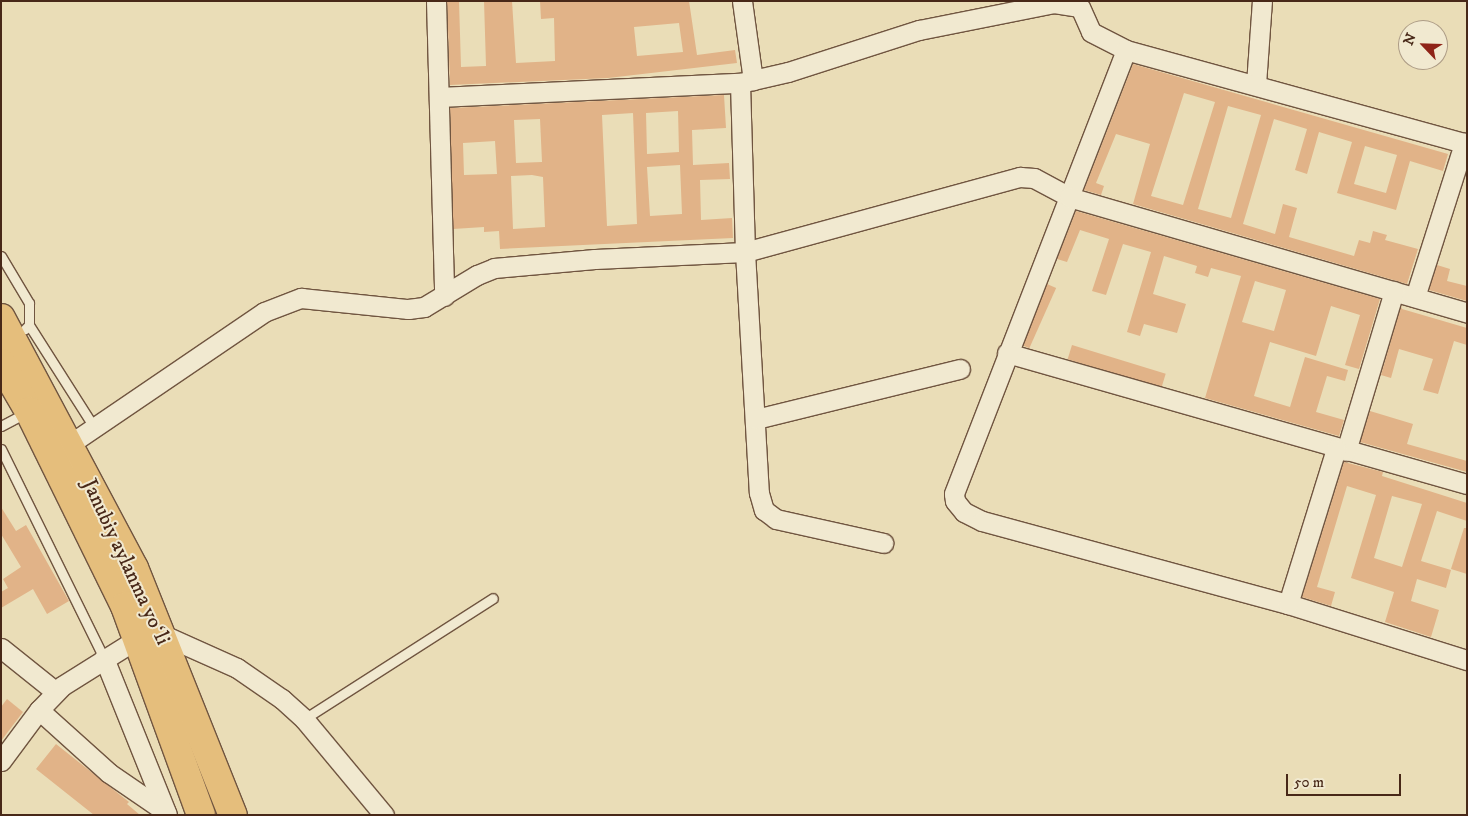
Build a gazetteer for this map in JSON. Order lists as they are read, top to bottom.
{
  "streets": {
    "highway": ["Janubiy aylanma yoʻli"]
  },
  "scale_bar": "50 m",
  "north": "top left"
}
